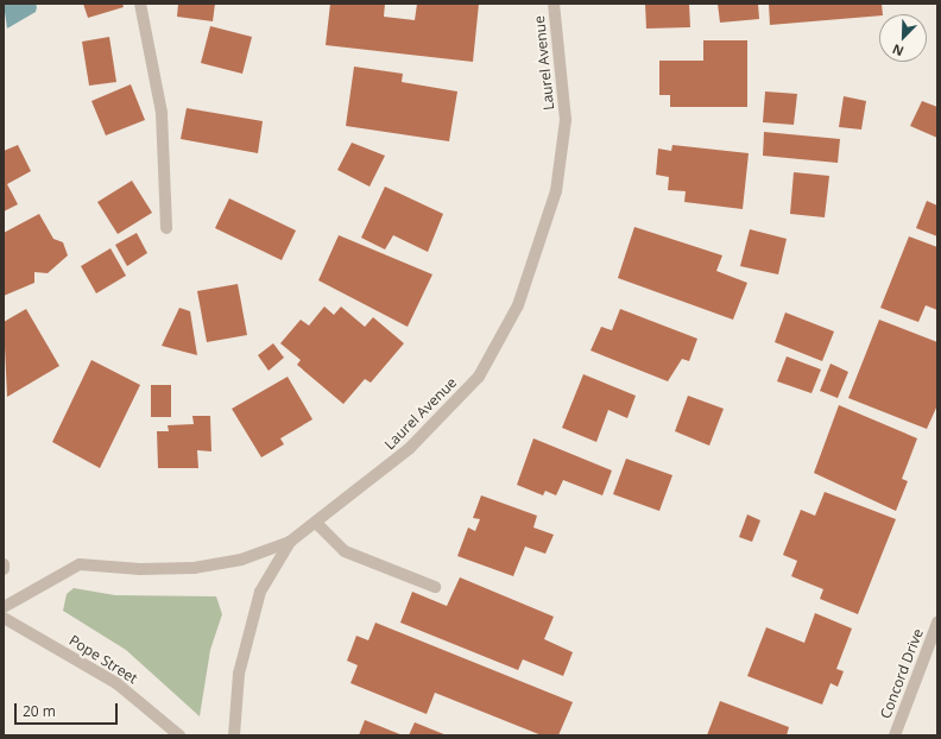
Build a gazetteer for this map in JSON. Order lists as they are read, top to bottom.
{
  "streets": {
    "street": ["Laurel Avenue", "Pope Street", "Concord Drive"]
  },
  "scale_bar": "20 m",
  "north": "bottom left"
}
